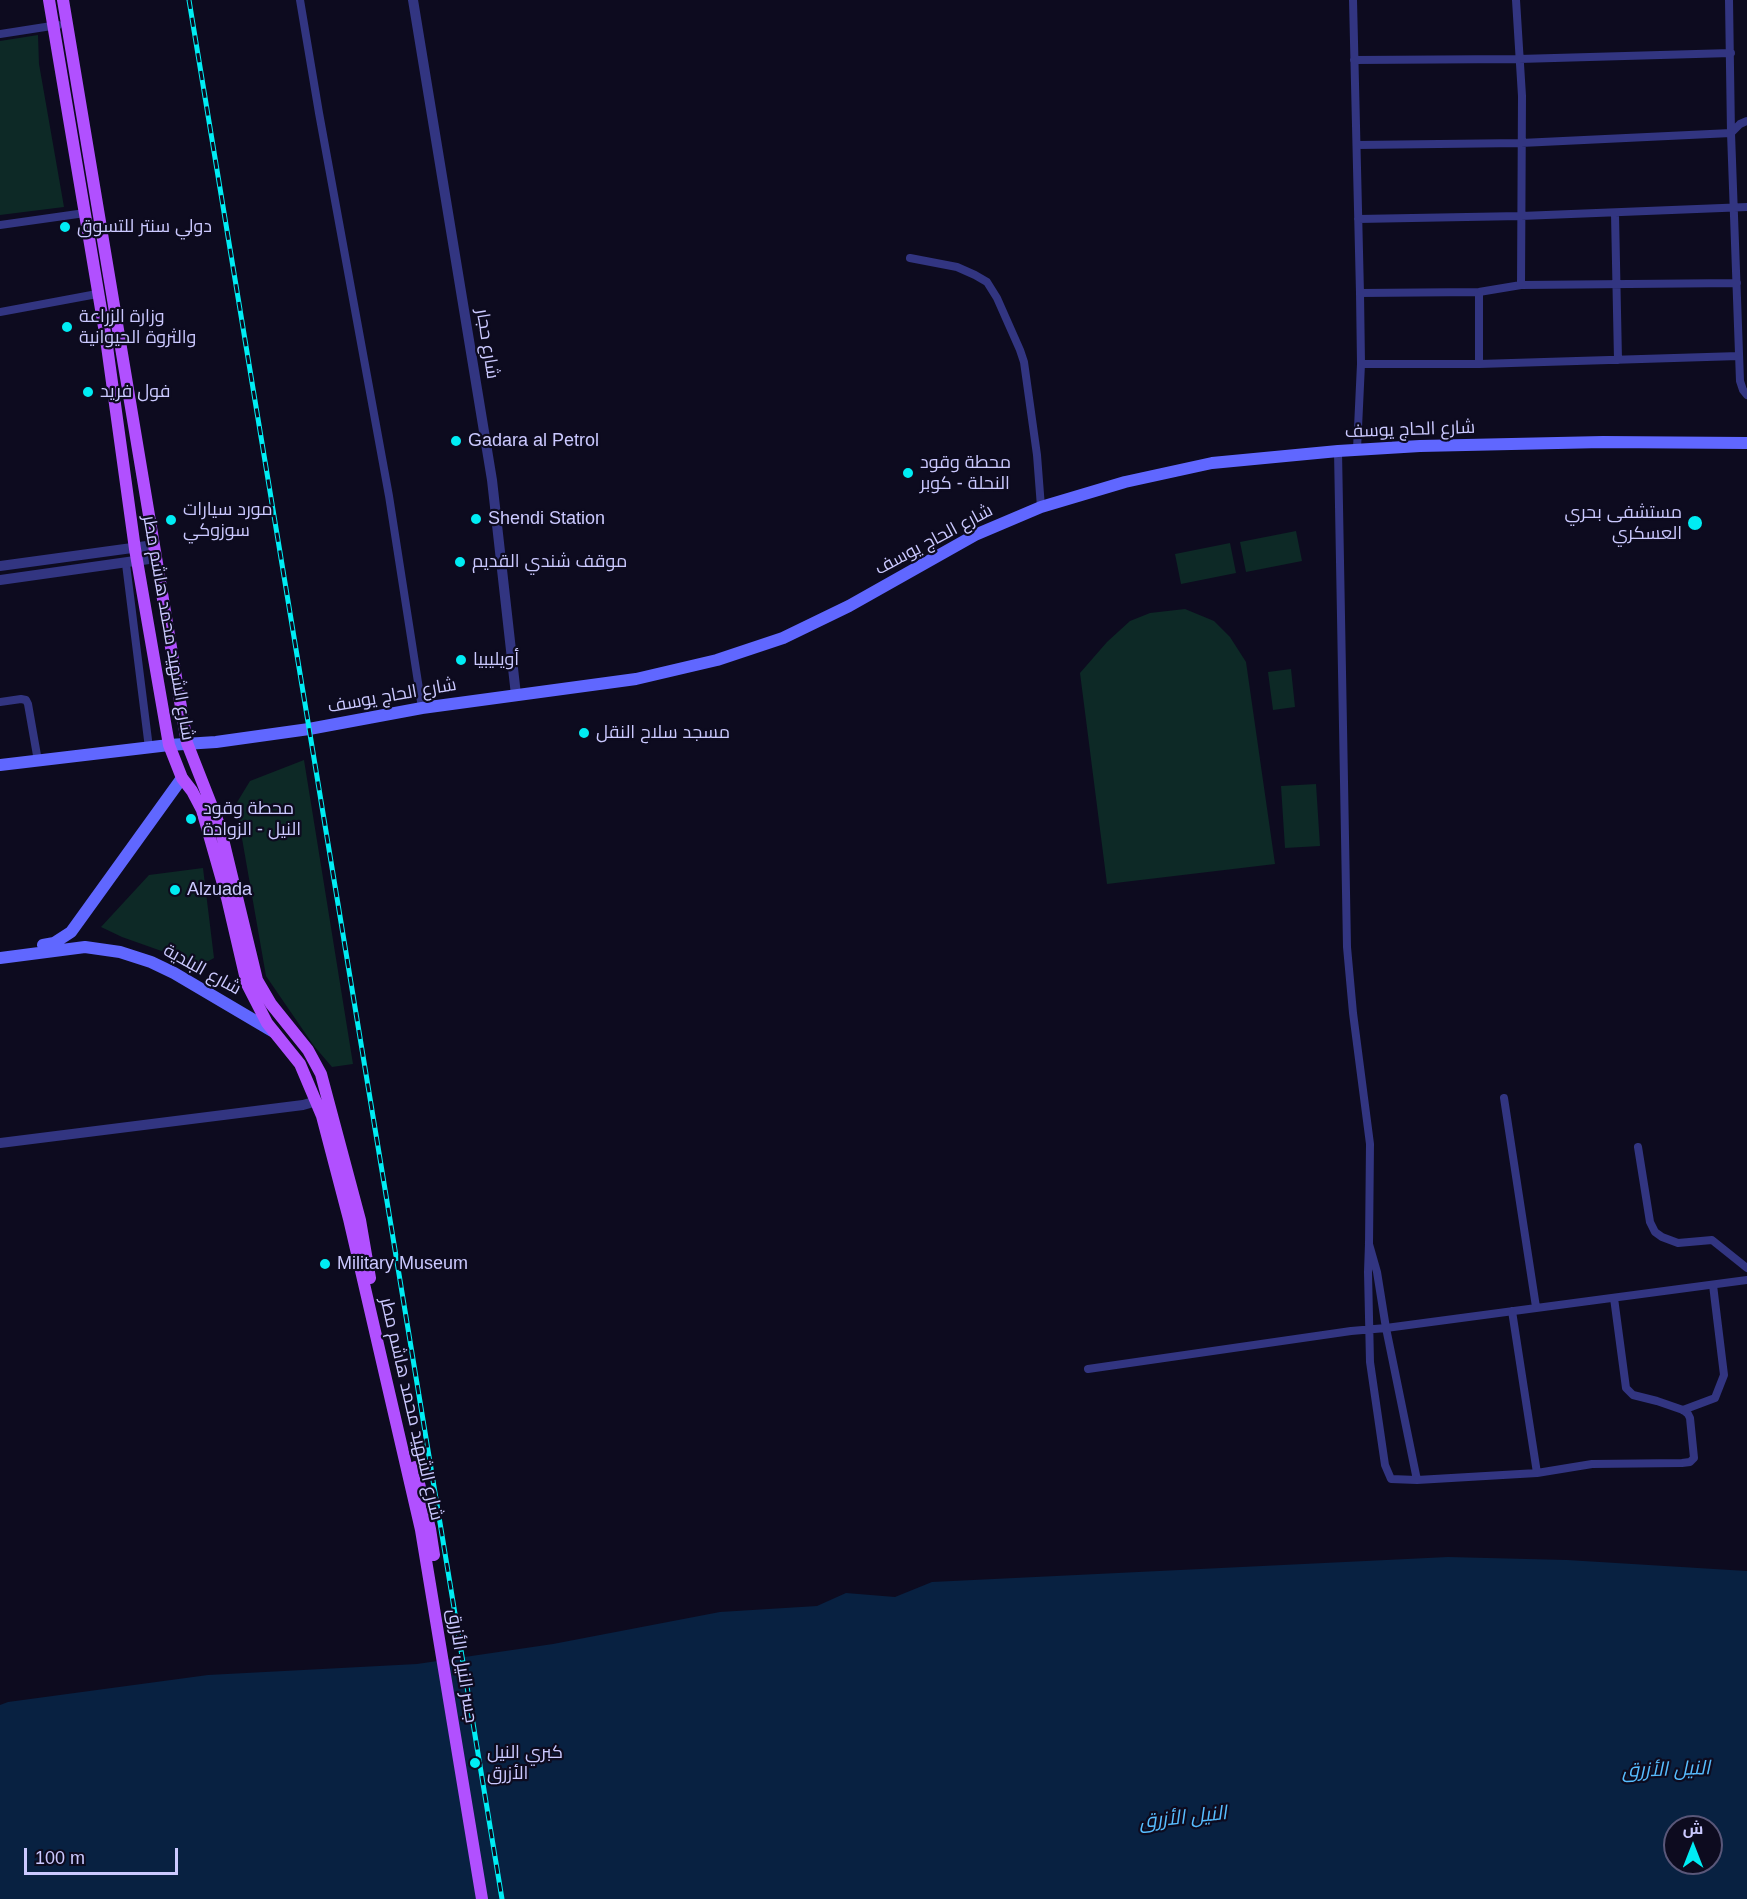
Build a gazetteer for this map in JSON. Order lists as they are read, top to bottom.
{
  "streets": {
    "main road": [
      "شارع الحاج يوسف",
      "شارع الشهيد محمد هاشم مطر",
      "شارع البلدية",
      "جسر النيل الأزرق"
    ],
    "street": ["شارع حجار"]
  },
  "crossings": [
    ["شارع حجار", "شارع الحاج يوسف"],
    ["شارع الحاج يوسف", "شارع الشهيد محمد هاشم مطر"],
    ["شارع الشهيد محمد هاشم مطر", "شارع البلدية"],
    ["شارع الشهيد محمد هاشم مطر", "جسر النيل الأزرق"]
  ],
  "water": ["النيل الأزرق"],
  "places": [
    "دولي سنتر للتسوق",
    "وزارة الزراعة والثروة الحيوانية",
    "فول فريد",
    "Gadara al Petrol",
    "محطة وقود النحلة - كوبر",
    "Shendi Station",
    "مورد سيارات سوزوكي",
    "مستشفى بحري العسكري",
    "موقف شندي القديم",
    "أويليبيا",
    "مسجد سلاح النقل",
    "محطة وقود النيل - الزوادة",
    "Alzuada",
    "Military Museum",
    "كبري النيل الأزرق"
  ],
  "scale_bar": "100 m",
  "north": "top"
}
